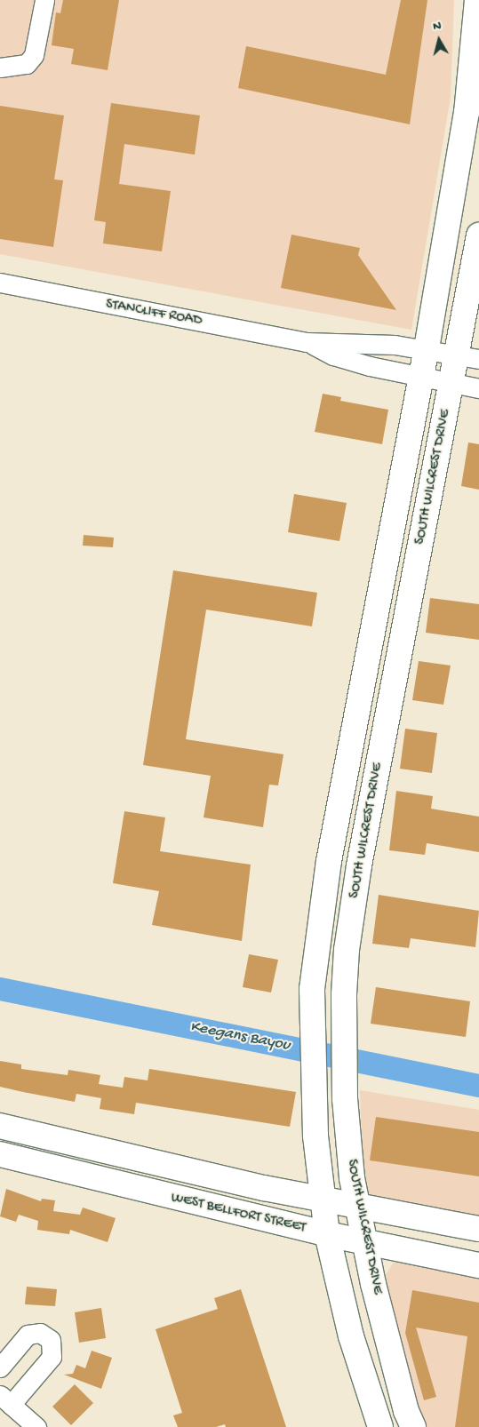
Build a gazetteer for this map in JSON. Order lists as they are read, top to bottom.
{
  "streets": {
    "main road": ["SOUTH WILCREST DRIVE", "WEST BELLFORT STREET"],
    "street": ["STANCLIFF ROAD"]
  },
  "crossings": [
    ["STANCLIFF ROAD", "SOUTH WILCREST DRIVE"],
    ["SOUTH WILCREST DRIVE", "WEST BELLFORT STREET"]
  ],
  "water": ["Keegans Bayou"],
  "north": "top"
}
